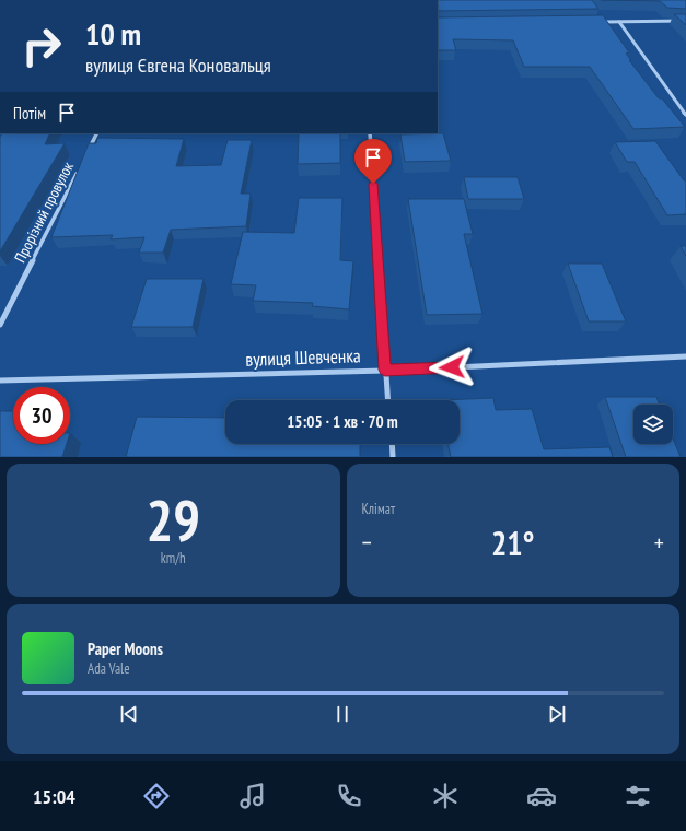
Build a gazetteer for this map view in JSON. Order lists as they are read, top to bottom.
{
  "streets": {
    "street": ["Прорізний провулок", "вулиця Шевченка"]
  },
  "page": {
    "turn": ["10 m", "вулиця Євгена Коновальця"],
    "then": "Потім",
    "limit": "30",
    "trip": "15:05 · 1 хв · 70 m",
    "tile": [
      ["29", "km/h"],
      "Клімат"
    ],
    "heat": ["−", "21°", "+"],
    "song": ["Paper Moons", "Ada Vale"],
    "tabs": "15:04"
  }
}
